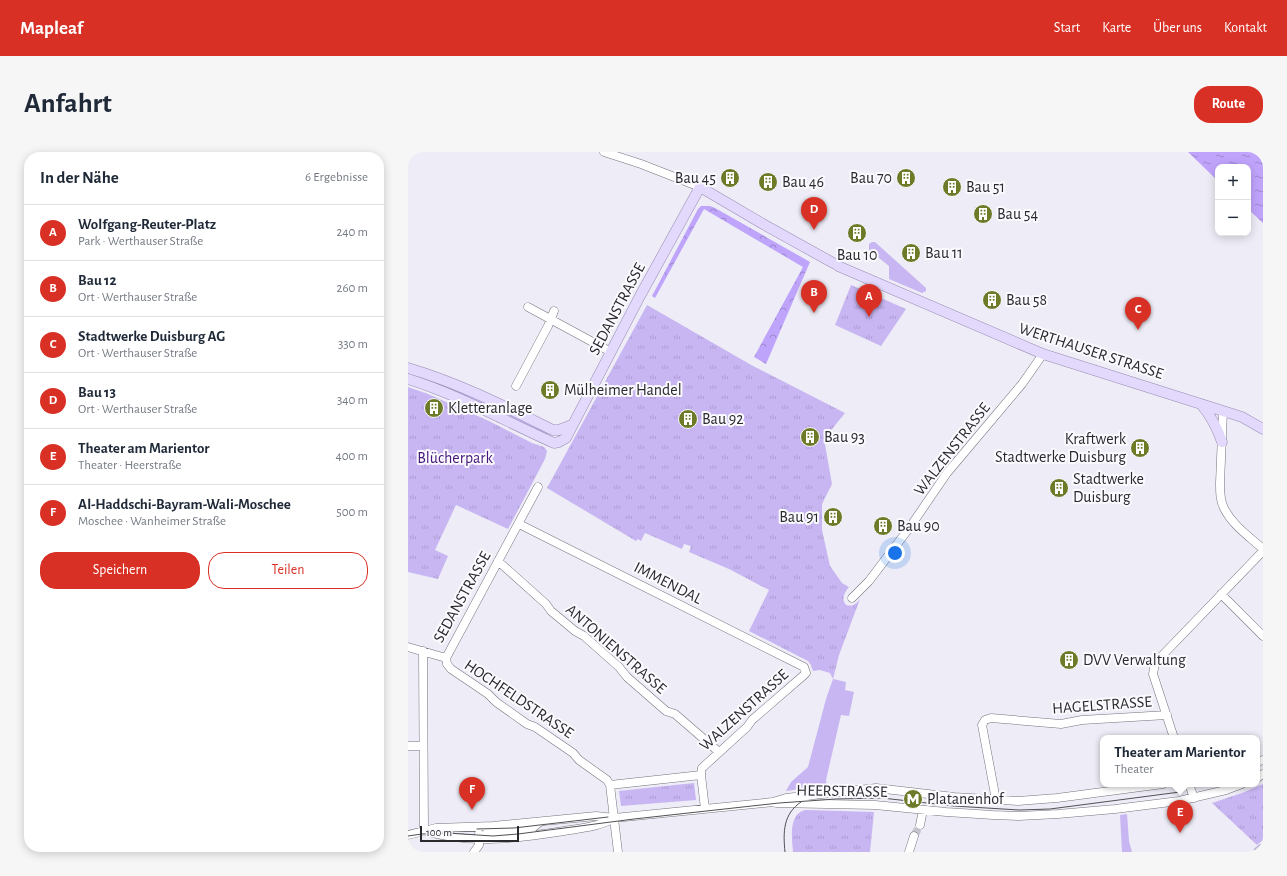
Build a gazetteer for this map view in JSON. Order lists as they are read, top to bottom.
{
  "streets": {
    "main road": ["SEDANSTRASSE", "WERTHAUSER STRASSE"],
    "street": [
      "WALZENSTRASSE",
      "IMMENDAL",
      "ANTONIENSTRASSE",
      "HOCHFELDSTRASSE",
      "HAGELSTRASSE",
      "HEERSTRASSE"
    ]
  },
  "crossings": [
    ["SEDANSTRASSE", "WERTHAUSER STRASSE"],
    ["SEDANSTRASSE", "IMMENDAL"],
    ["SEDANSTRASSE", "ANTONIENSTRASSE"],
    ["SEDANSTRASSE", "HOCHFELDSTRASSE"],
    ["WERTHAUSER STRASSE", "WALZENSTRASSE"],
    ["WALZENSTRASSE", "IMMENDAL"],
    ["WALZENSTRASSE", "ANTONIENSTRASSE"],
    ["HAGELSTRASSE", "HEERSTRASSE"]
  ],
  "parks": ["Blücherpark"],
  "places": {
    "building": [
      "Bau 45",
      "Bau 70",
      "Bau 46",
      "Bau 51",
      "Bau 54",
      "Bau 10",
      "Bau 11",
      "Bau 58",
      "Mülheimer Handel",
      "Kletteranlage",
      "Bau 92",
      "Bau 93",
      "Kraftwerk Stadtwerke Duisburg",
      "Stadtwerke Duisburg",
      "Bau 91",
      "Bau 90",
      "DVV Verwaltung"
    ],
    "metro station": ["Platanenhof"]
  },
  "scale_bar": "100 m",
  "page": {
    "header": "Mapleaf",
    "nav": [
      "Start",
      "Karte",
      "Über uns",
      "Kontakt"
    ],
    "buttons": [
      "Route",
      ["Speichern", "Teilen"]
    ],
    "title": "Anfahrt",
    "heading": ["In der Nähe", "6 Ergebnisse"],
    "map_buttons": ["+", "−"],
    "pins": [
      "D",
      "B",
      "A",
      "C",
      "F",
      "E"
    ],
    "list": [
      {
        "mark": "A",
        "name": "Wolfgang-Reuter-Platz",
        "note": "Park · Werthauser Straße",
        "value": "240 m"
      },
      {
        "mark": "B",
        "name": "Bau 12",
        "note": "Ort · Werthauser Straße",
        "value": "260 m"
      },
      {
        "mark": "C",
        "name": "Stadtwerke Duisburg AG",
        "note": "Ort · Werthauser Straße",
        "value": "330 m"
      },
      {
        "mark": "D",
        "name": "Bau 13",
        "note": "Ort · Werthauser Straße",
        "value": "340 m"
      },
      {
        "mark": "E",
        "name": "Theater am Marientor",
        "note": "Theater · Heerstraße",
        "value": "400 m"
      },
      {
        "mark": "F",
        "name": "Al-Haddschi-Bayram-Wali-Moschee",
        "note": "Moschee · Wanheimer Straße",
        "value": "500 m"
      }
    ],
    "popup": ["Theater am Marientor", "Theater"],
    "scale": "100 m"
  }
}
